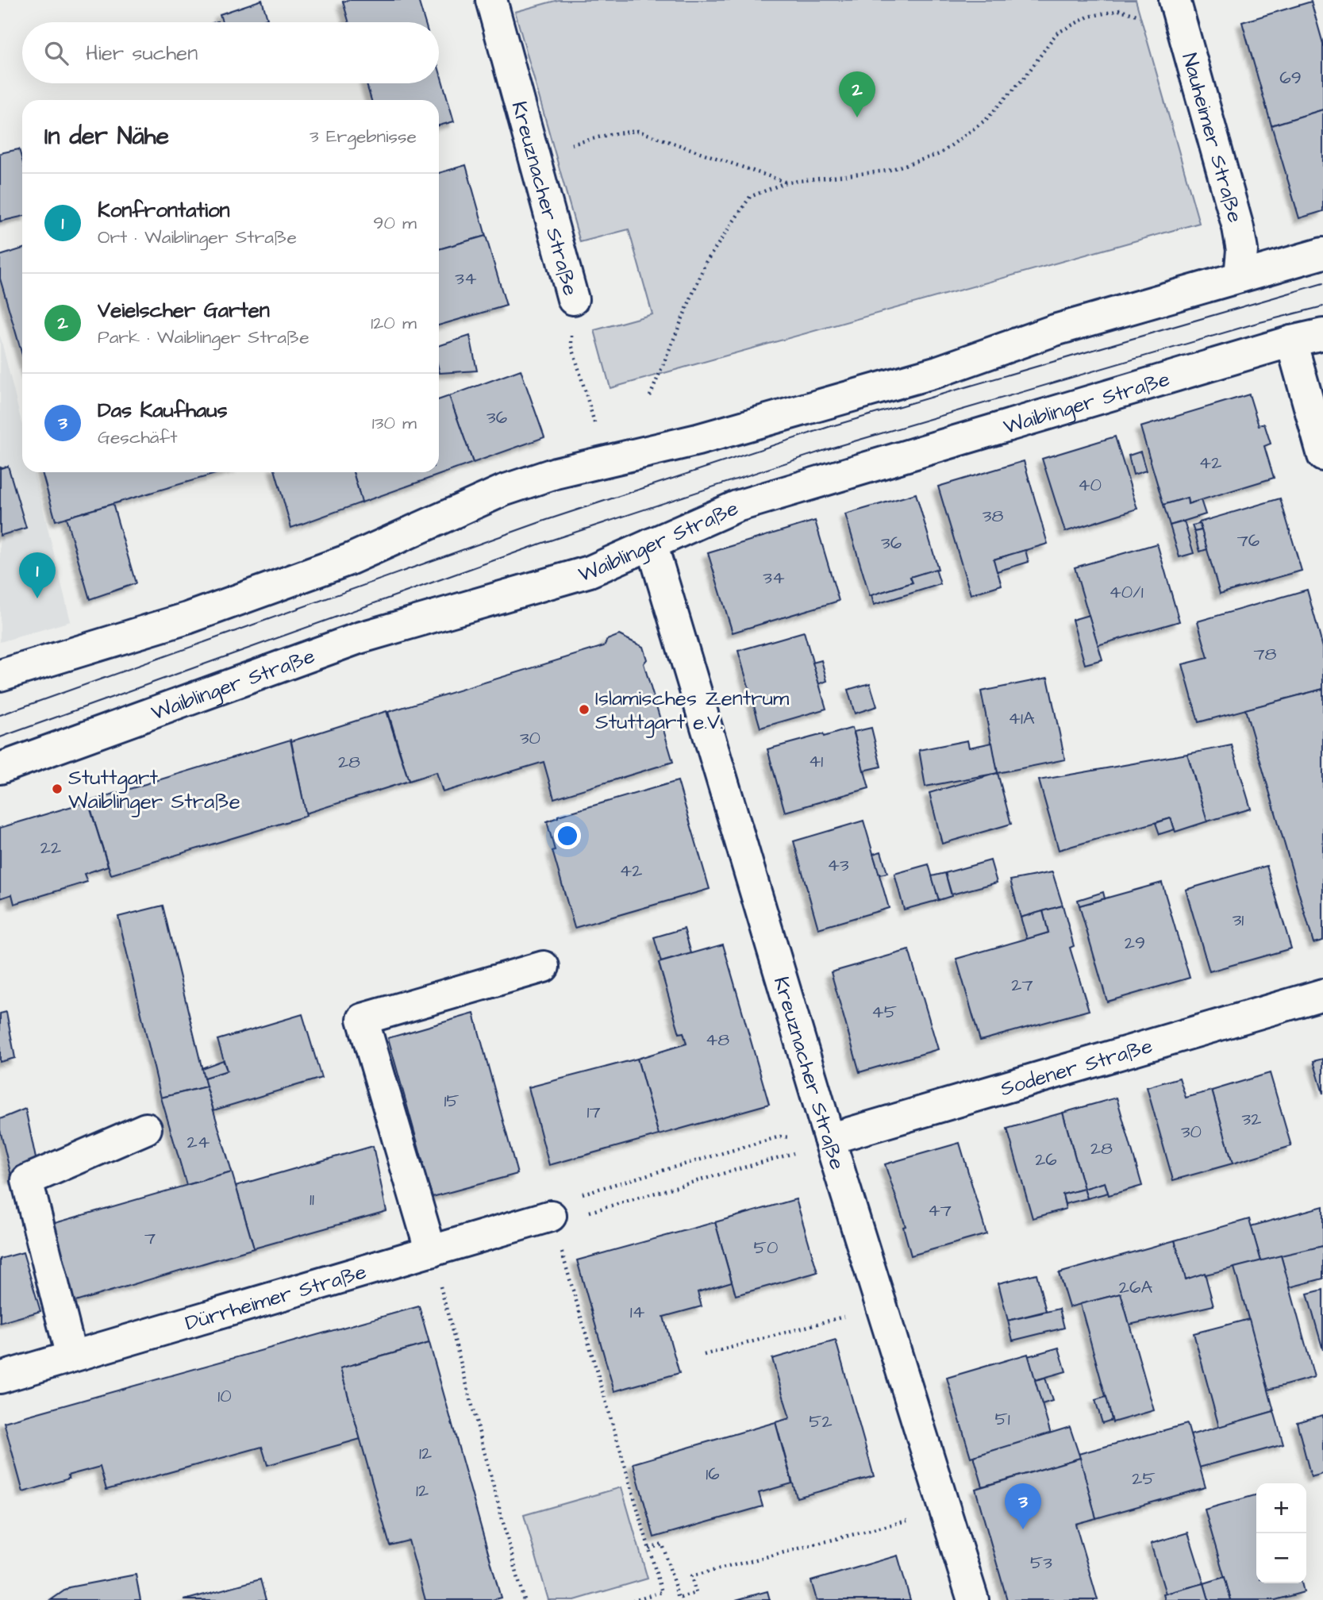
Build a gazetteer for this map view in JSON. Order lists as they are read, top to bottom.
{
  "streets": {
    "street": [
      "Nauheimer Straße",
      "Kreuznacher Straße",
      "Waiblinger Straße",
      "Sodener Straße",
      "Dürrheimer Straße"
    ]
  },
  "crossings": [
    ["Kreuznacher Straße", "Waiblinger Straße"],
    ["Kreuznacher Straße", "Sodener Straße"]
  ],
  "places": ["Islamisches Zentrum Stuttgart e.V.", "Stuttgart Waiblinger Straße"],
  "house_numbers": [
    "69",
    "34",
    "36",
    "42",
    "40",
    "38",
    "76",
    "36",
    "34",
    "40/1",
    "78",
    "41A",
    "30",
    "41",
    "28",
    "22",
    "43",
    "42",
    "31",
    "29",
    "27",
    "45",
    "48",
    "15",
    "17",
    "32",
    "30",
    "24",
    "28",
    "26",
    "11",
    "47",
    "7",
    "50",
    "26A",
    "14",
    "10",
    "51",
    "52",
    "12",
    "16",
    "25",
    "12",
    "53"
  ],
  "page": {
    "search": "Hier suchen",
    "pins": ["2", "1", "3"],
    "heading": ["In der Nähe", "3 Ergebnisse"],
    "list": [
      {
        "mark": "1",
        "name": "Konfrontation",
        "note": "Ort · Waiblinger Straße",
        "value": "90 m"
      },
      {
        "mark": "2",
        "name": "Veielscher Garten",
        "note": "Park · Waiblinger Straße",
        "value": "120 m"
      },
      {
        "mark": "3",
        "name": "Das Kaufhaus",
        "note": "Geschäft",
        "value": "130 m"
      }
    ],
    "map_buttons": ["+", "−"]
  }
}
